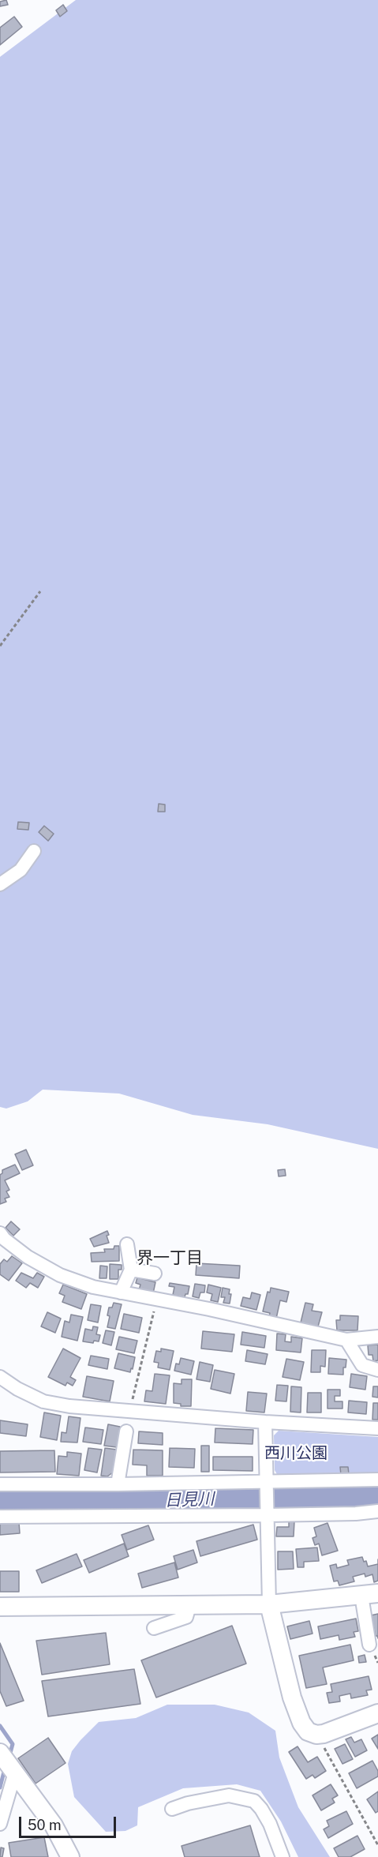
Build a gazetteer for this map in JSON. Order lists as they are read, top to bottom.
{
  "districts": ["界一丁目"],
  "water": ["日見川"],
  "parks": ["西川公園"],
  "scale_bar": "50 m"
}
